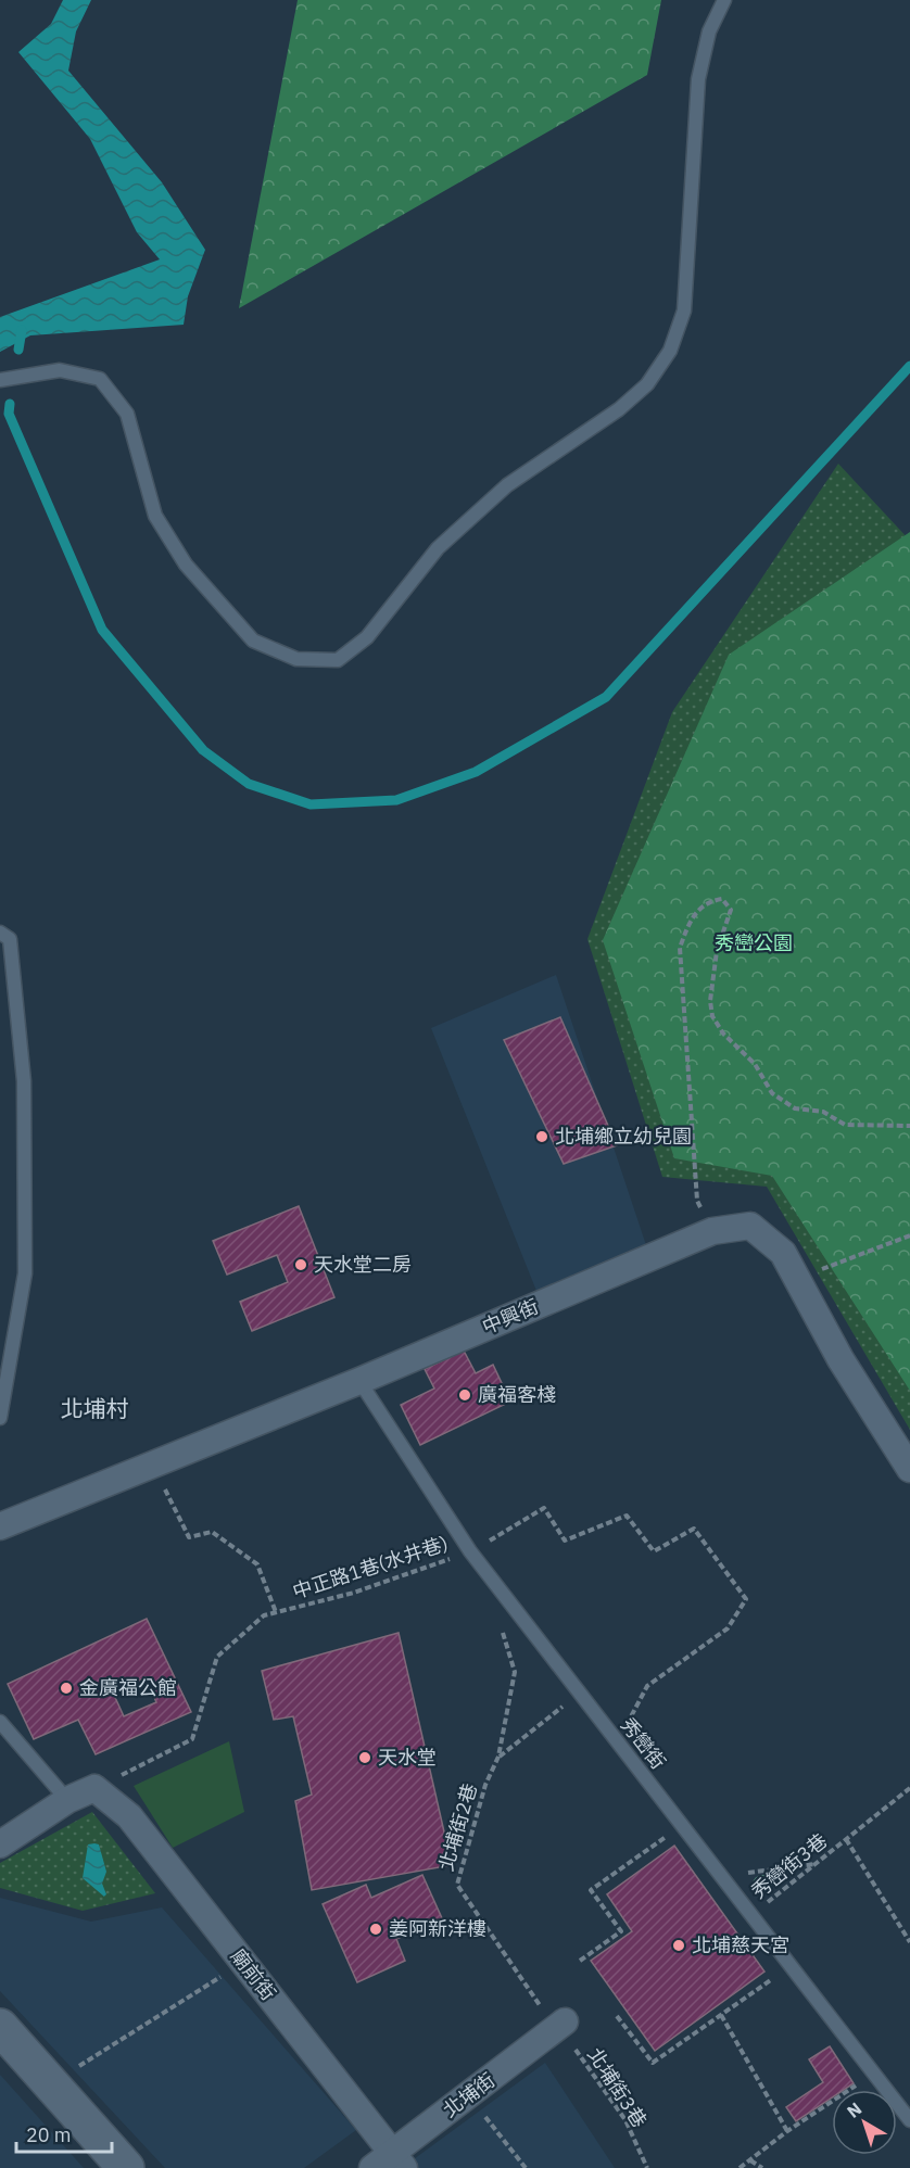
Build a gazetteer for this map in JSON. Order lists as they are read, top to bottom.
{
  "streets": {
    "street": ["中興街", "廟前街", "北埔街"],
    "lane": ["秀巒街"],
    "path": [
      "中正路1巷(水井巷)",
      "北埔街2巷",
      "秀巒街3巷",
      "北埔街3巷"
    ]
  },
  "crossings": [
    ["中興街", "秀巒街"],
    ["中正路1巷(水井巷)", "秀巒街"],
    ["中正路1巷(水井巷)", "廟前街"],
    ["秀巒街", "北埔街2巷"],
    ["秀巒街", "秀巒街3巷"],
    ["北埔街2巷", "北埔街3巷"],
    ["北埔街2巷", "北埔街"],
    ["廟前街", "北埔街"],
    ["北埔街3巷", "北埔街"]
  ],
  "districts": ["北埔村"],
  "parks": ["秀巒公園"],
  "places": [
    "北埔鄉立幼兒園",
    "天水堂二房",
    "廣福客棧",
    "金廣福公館",
    "天水堂",
    "姜阿新洋樓",
    "北埔慈天宮"
  ],
  "scale_bar": "20 m",
  "north": "top left"
}
